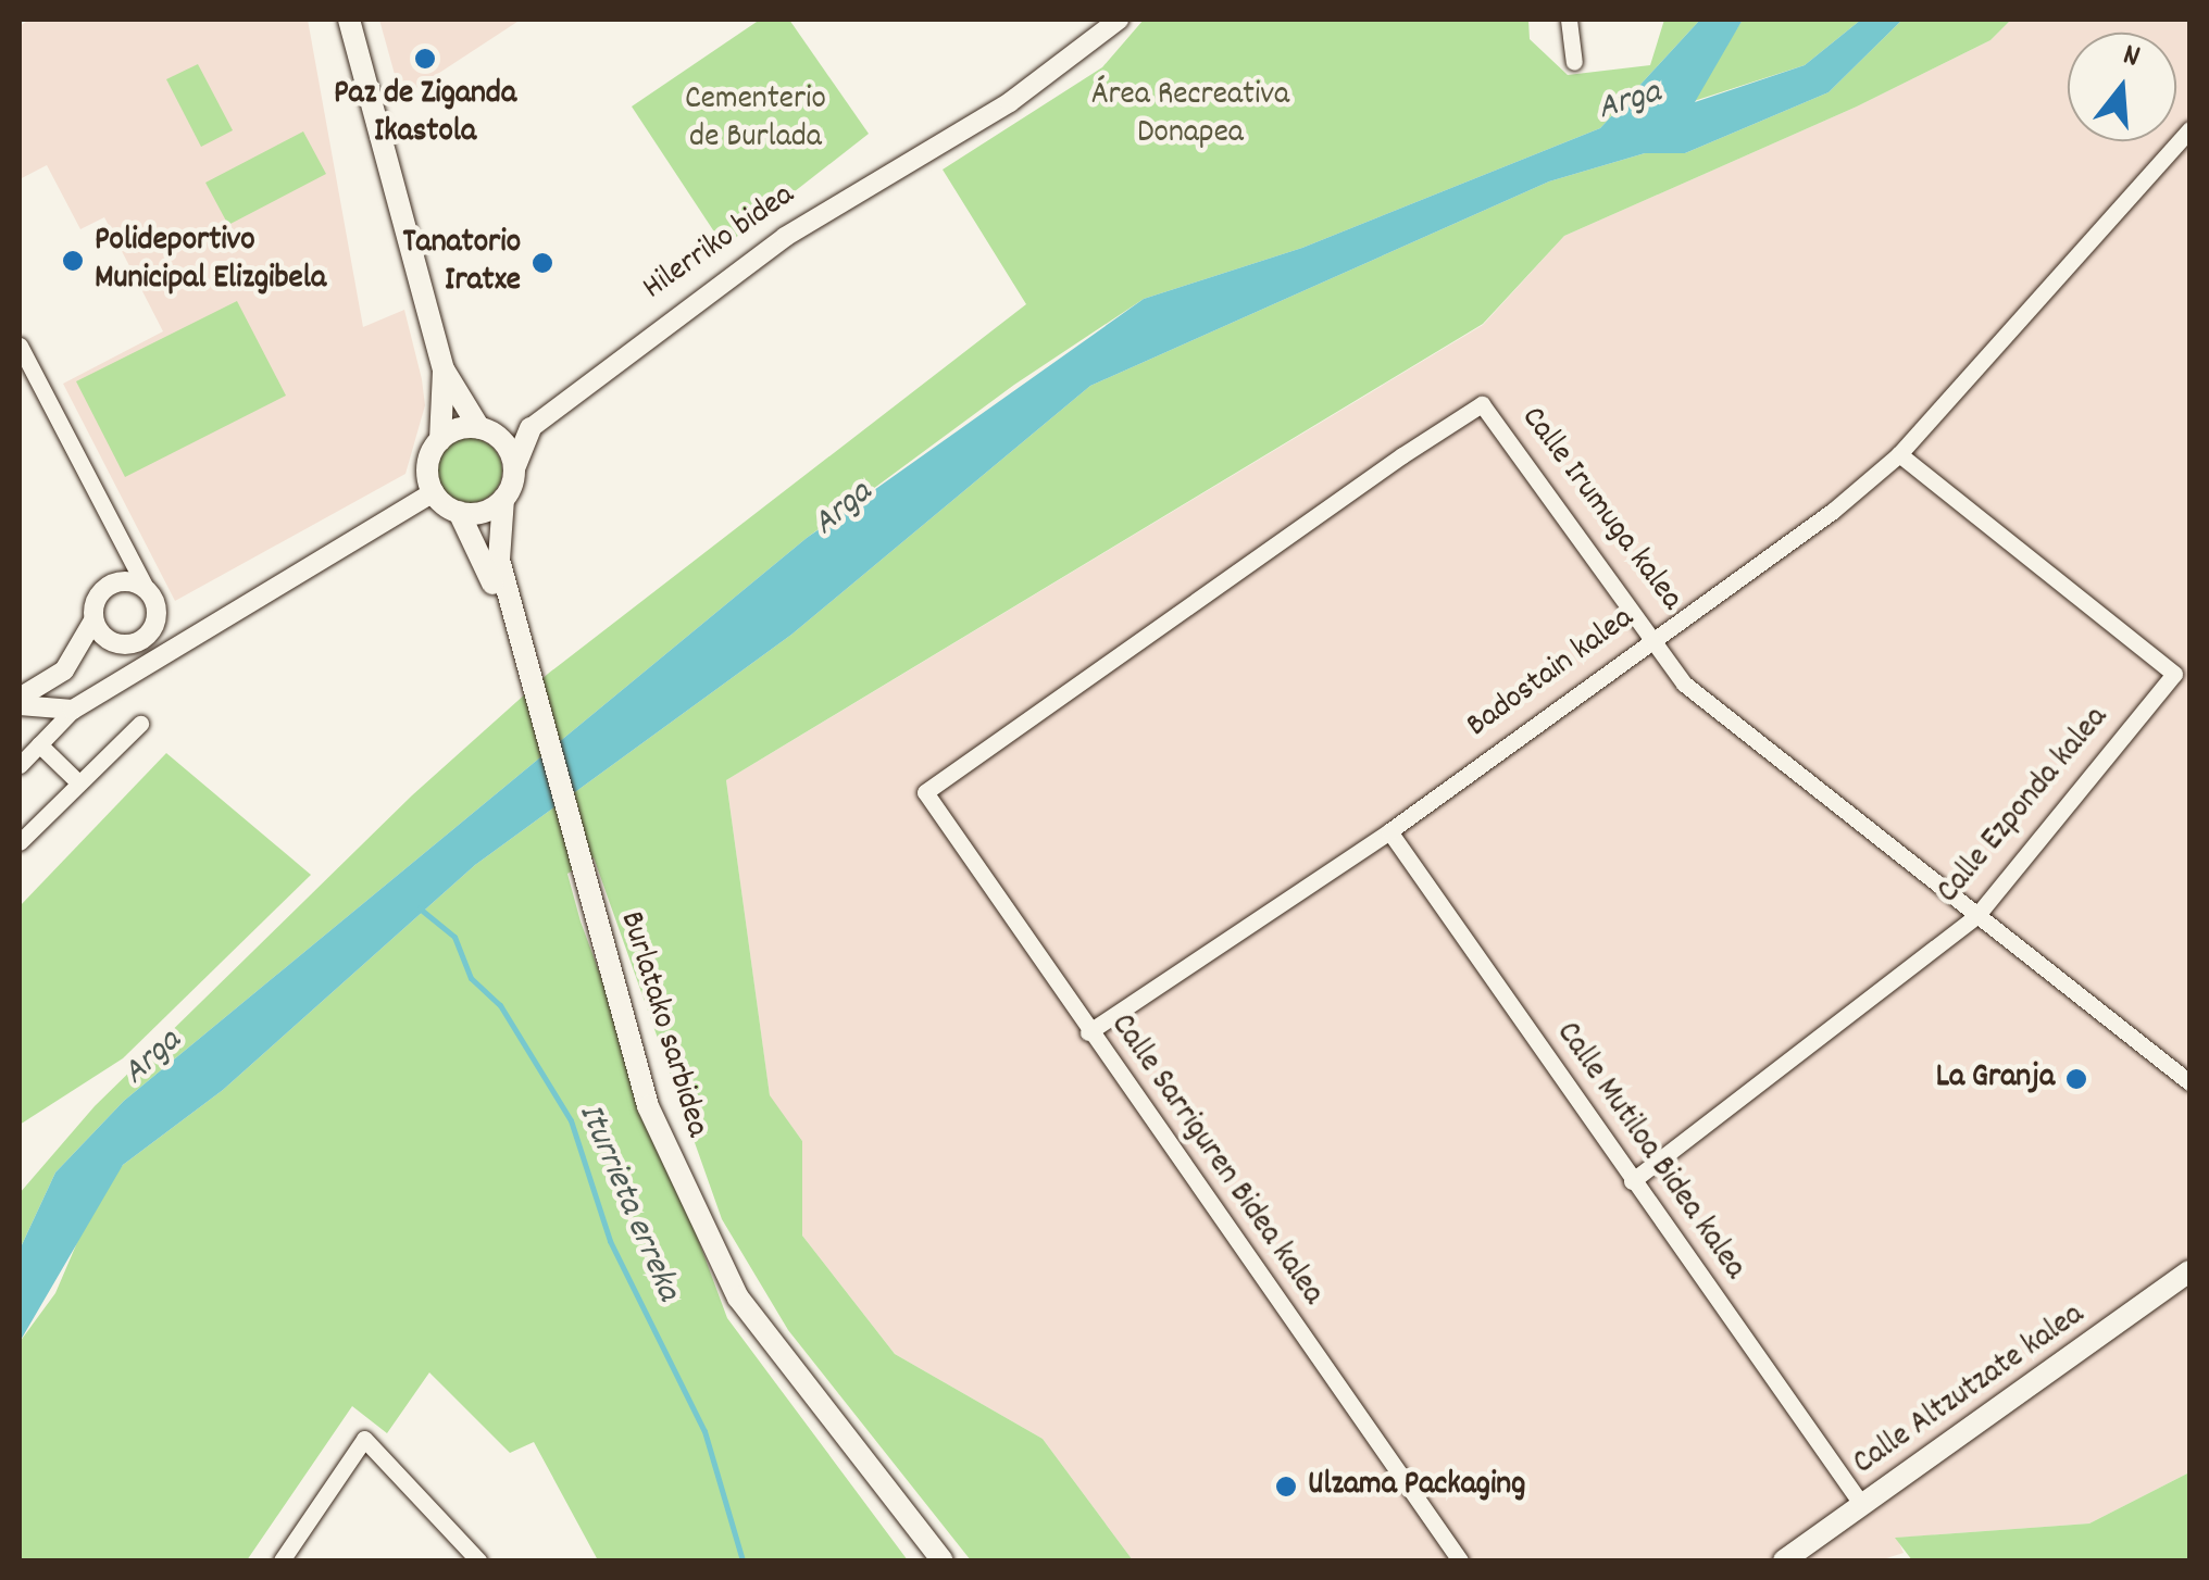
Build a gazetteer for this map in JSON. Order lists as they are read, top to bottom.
{
  "streets": {
    "main road": ["Hilerriko bidea", "Burlatako sarbidea", "Calle Altzutzate kalea"],
    "street": [
      "Calle Irumuga kalea",
      "Badostain kalea",
      "Calle Ezponda kalea",
      "Calle Mutiloa Bidea kalea",
      "Calle Sarriguren Bidea kalea"
    ]
  },
  "crossings": [
    ["Hilerriko bidea", "Burlatako sarbidea"],
    ["Calle Irumuga kalea", "Badostain kalea"],
    ["Calle Irumuga kalea", "Calle Ezponda kalea"],
    ["Calle Irumuga kalea", "Calle Sarriguren Bidea kalea"],
    ["Badostain kalea", "Calle Ezponda kalea"],
    ["Badostain kalea", "Calle Mutiloa Bidea kalea"],
    ["Badostain kalea", "Calle Sarriguren Bidea kalea"],
    ["Calle Ezponda kalea", "Calle Mutiloa Bidea kalea"],
    ["Calle Mutiloa Bidea kalea", "Calle Altzutzate kalea"]
  ],
  "water": ["Arga", "Iturrieta erreka"],
  "parks": ["Área Recreativa Donapea", "Cementerio de Burlada"],
  "places": [
    "Paz de Ziganda Ikastola",
    "Polideportivo Municipal Elizgibela",
    "Tanatorio Iratxe",
    "La Granja",
    "Ulzama Packaging"
  ],
  "north": "top"
}
